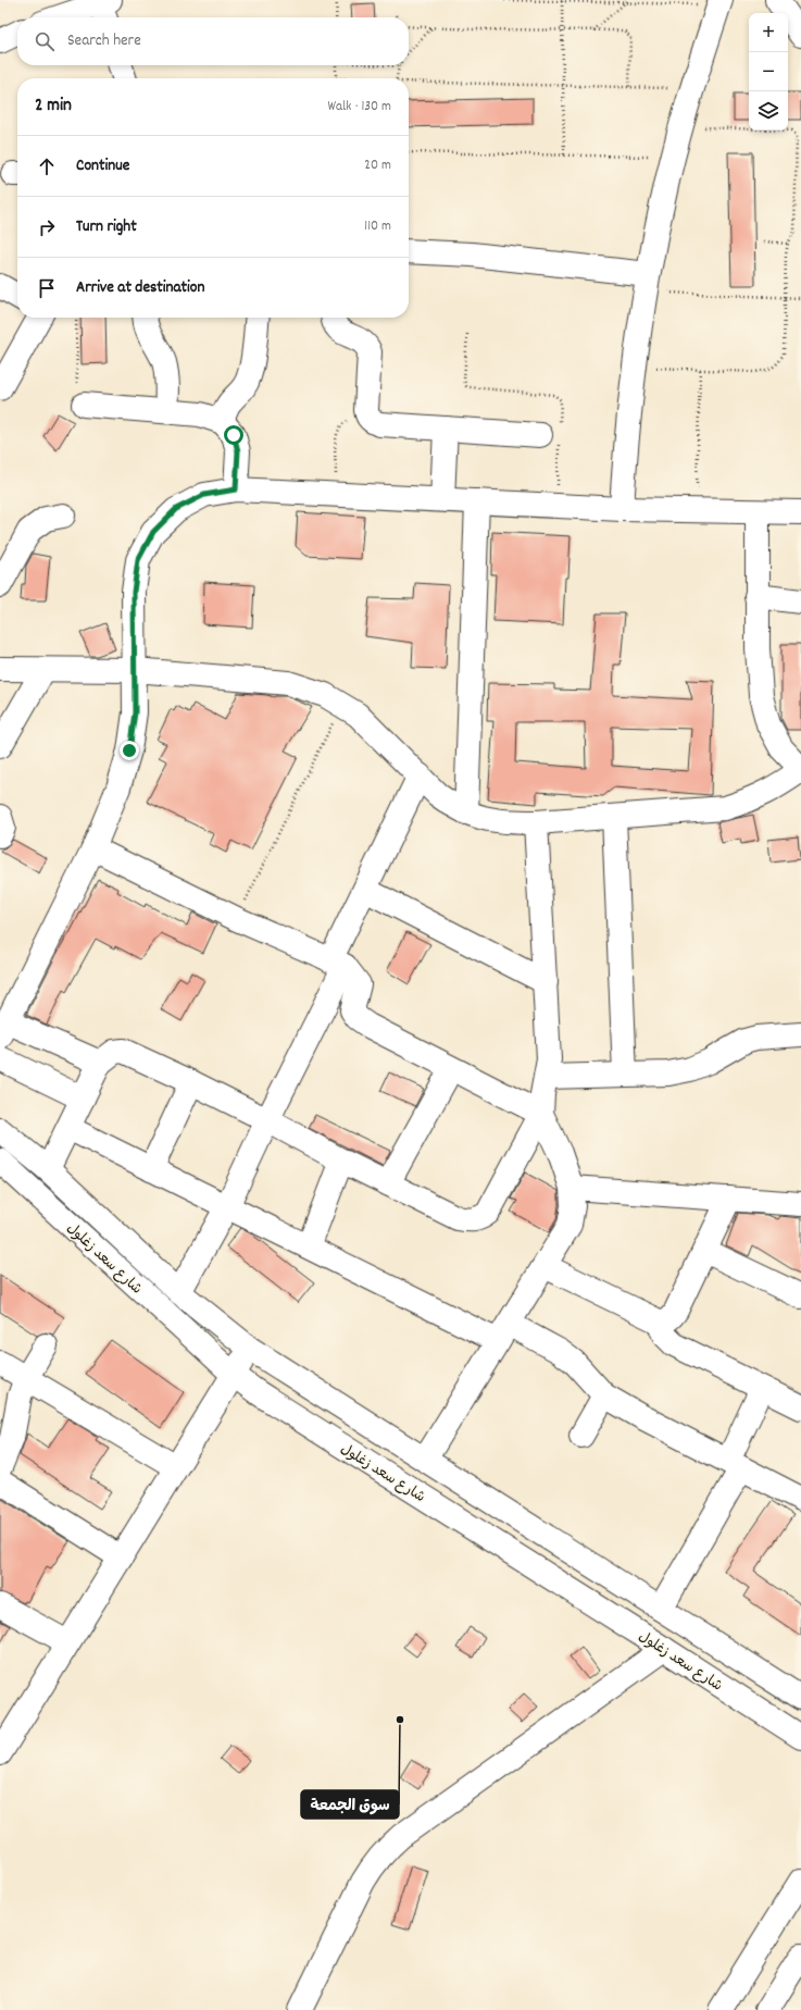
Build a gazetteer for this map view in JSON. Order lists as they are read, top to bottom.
{
  "streets": {
    "street": ["شارع سعد زغلول"]
  },
  "places": ["سوق الجمعة"],
  "page": {
    "map_buttons": ["+", "−"],
    "search": "Search here",
    "heading": ["2 min", "Walk · 130 m"],
    "list": [
      ["Continue", "20 m"],
      ["Turn right", "110 m"],
      "Arrive at destination"
    ]
  }
}
